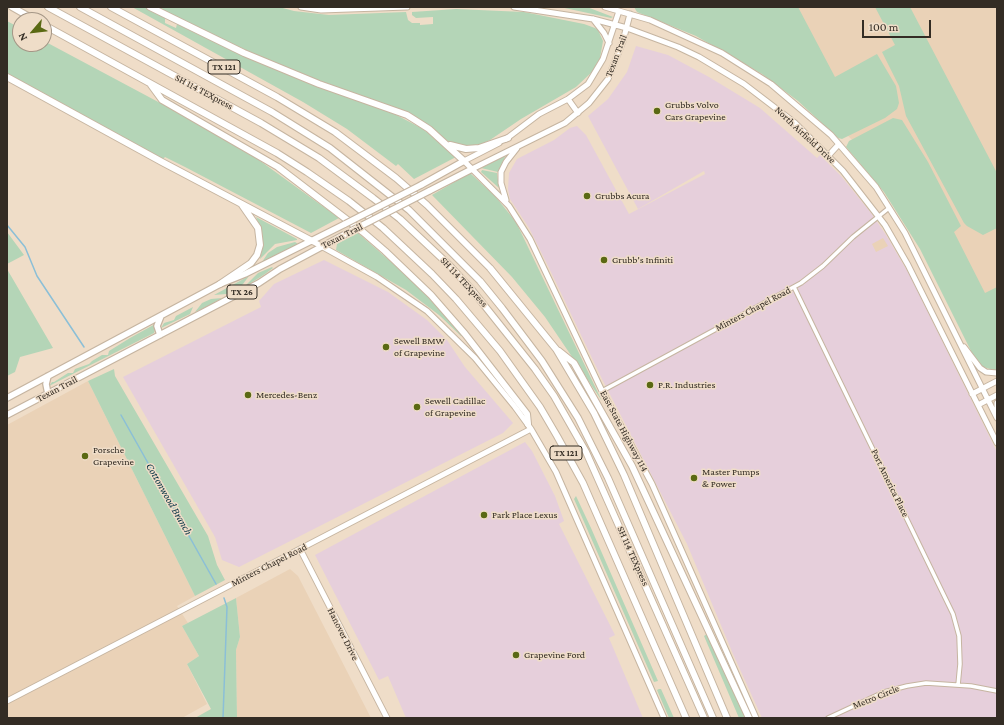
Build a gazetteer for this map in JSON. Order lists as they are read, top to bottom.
{
  "streets": {
    "highway": ["TX 121", "SH 114 TEXpress"],
    "main road": [
      "Texan Trail",
      "North Airfield Drive",
      "TX 26",
      "Minters Chapel Road",
      "East State Highway 114",
      "Hanover Drive"
    ],
    "street": ["Port America Place", "Metro Circle"]
  },
  "crossings": [
    ["Texan Trail", "North Airfield Drive"],
    ["Texan Trail", "East State Highway 114"],
    ["North Airfield Drive", "Minters Chapel Road"],
    ["Minters Chapel Road", "East State Highway 114"],
    ["Minters Chapel Road", "Port America Place"],
    ["Minters Chapel Road", "Hanover Drive"],
    ["Port America Place", "Metro Circle"]
  ],
  "water": ["Cottonwood Branch"],
  "places": [
    "Grubbs Volvo Cars Grapevine",
    "Grubbs Acura",
    "Grubb's Infiniti",
    "Sewell BMW of Grapevine",
    "P.R. Industries",
    "Mercedes-Benz",
    "Sewell Cadillac of Grapevine",
    "Porsche Grapevine",
    "Master Pumps & Power",
    "Park Place Lexus",
    "Grapevine Ford"
  ],
  "scale_bar": "100 m",
  "north": "bottom left"
}
